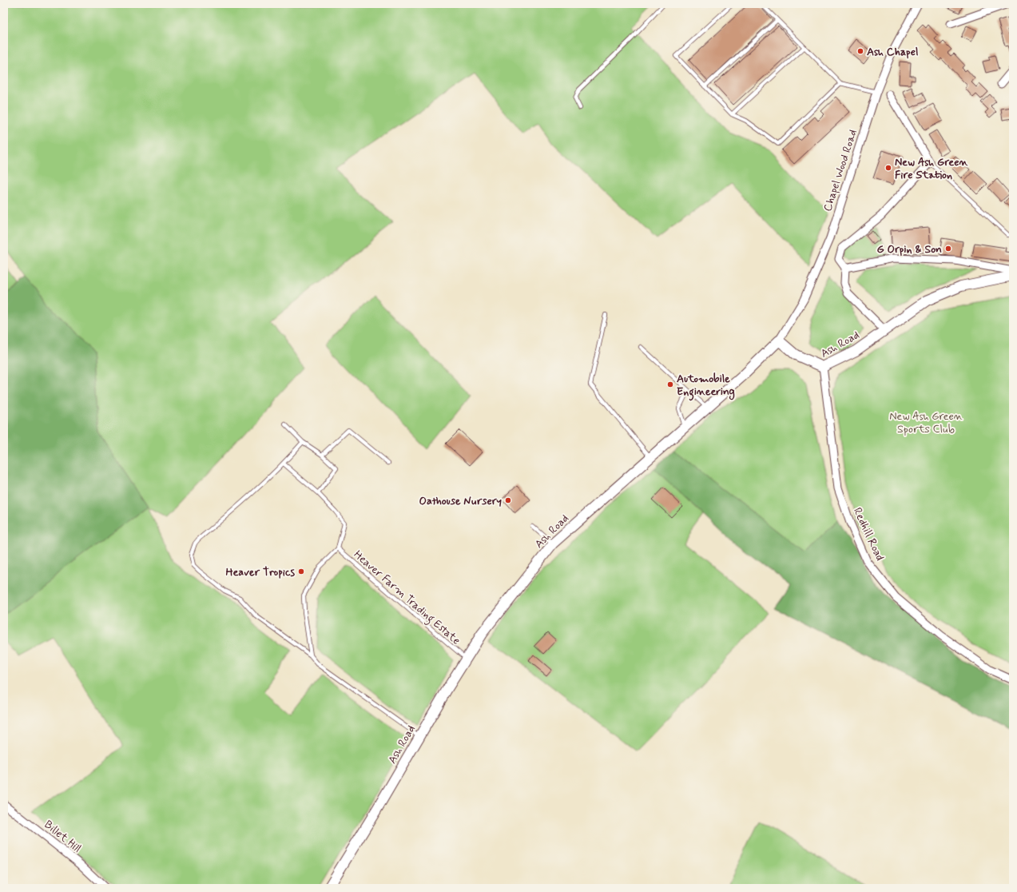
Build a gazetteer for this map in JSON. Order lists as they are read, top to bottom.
{
  "streets": {
    "street": [
      "Chapel Wood Road",
      "Ash Road",
      "Redhill Road",
      "Billet Hill"
    ],
    "lane": ["Heaver Farm Trading Estate"]
  },
  "crossings": [
    ["Chapel Wood Road", "Ash Road"],
    ["Ash Road", "Redhill Road"],
    ["Ash Road", "Heaver Farm Trading Estate"]
  ],
  "parks": ["New Ash Green Sports Club"],
  "places": [
    "Ash Chapel",
    "New Ash Green Fire Station",
    "G Orpin & Son",
    "Automobile Engineering",
    "Oathouse Nursery",
    "Heaver Tropics"
  ]
}
